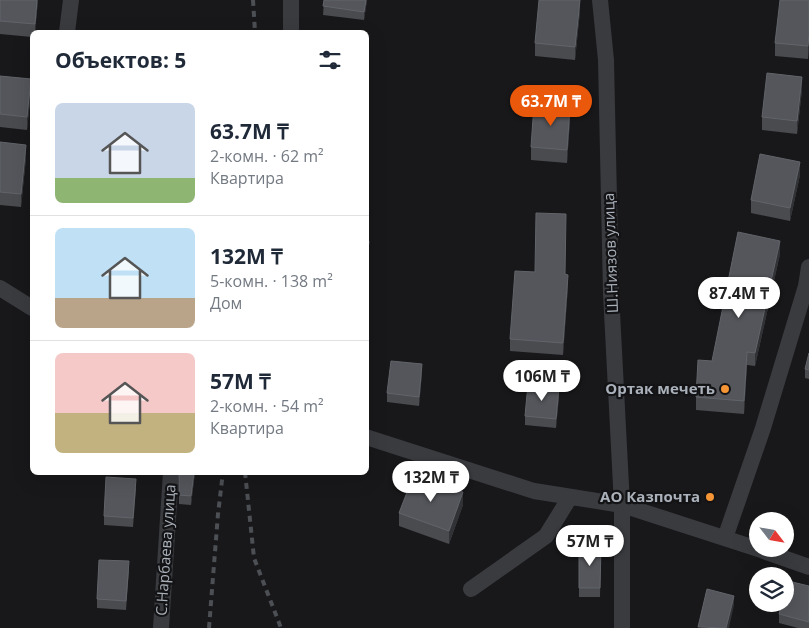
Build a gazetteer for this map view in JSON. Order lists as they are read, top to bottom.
{
  "streets": {
    "street": ["Ш.Ниязов улица", "С.Нарбаева улица"]
  },
  "places": ["Ортак мечеть", "АО Казпочта"],
  "north": "bottom right",
  "page": {
    "heading": "Объектов: 5",
    "price": [
      "63.7M ₸",
      "87.4M ₸",
      "106M ₸",
      "132M ₸",
      "57M ₸"
    ],
    "list": [
      {
        "name": "63.7M ₸",
        "note": "2-комн. · 62 m² · Квартира"
      },
      {
        "name": "132M ₸",
        "note": "5-комн. · 138 m² · Дом"
      },
      {
        "name": "57M ₸",
        "note": "2-комн. · 54 m² · Квартира"
      }
    ]
  }
}
